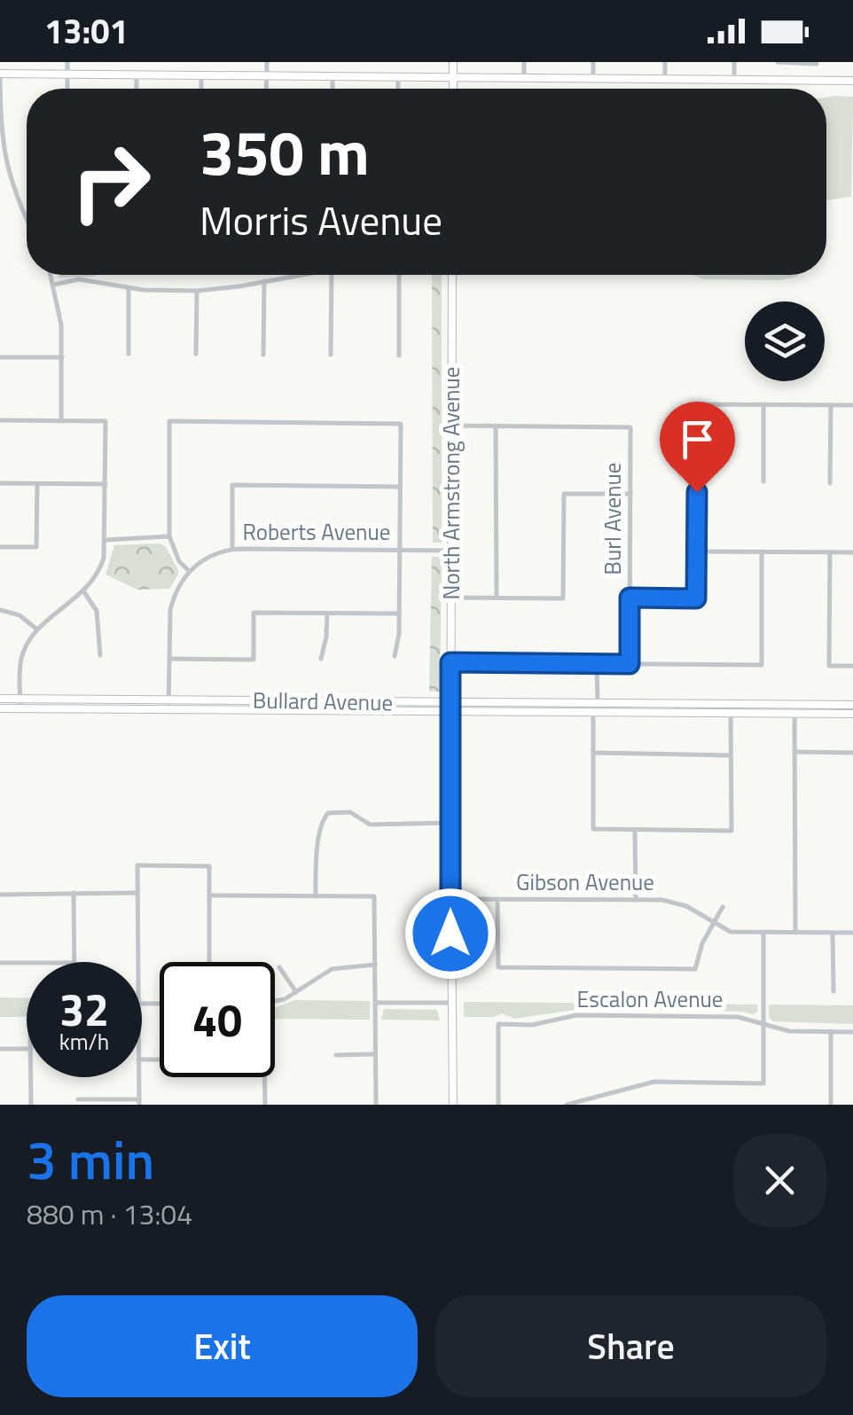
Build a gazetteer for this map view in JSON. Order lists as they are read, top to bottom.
{
  "streets": {
    "main road": ["North Armstrong Avenue", "Bullard Avenue"],
    "street": [
      "Burl Avenue",
      "Roberts Avenue",
      "Gibson Avenue",
      "Escalon Avenue"
    ]
  },
  "crossings": [
    ["North Armstrong Avenue", "Roberts Avenue"],
    ["North Armstrong Avenue", "Bullard Avenue"],
    ["North Armstrong Avenue", "Gibson Avenue"]
  ],
  "page": {
    "status": "13:01",
    "turn": ["350 m", "Morris Avenue"],
    "speed": "32 km/h",
    "limit": "40",
    "heading": ["3 min", "880 m · 13:04"],
    "buttons": ["Exit", "Share"]
  }
}
